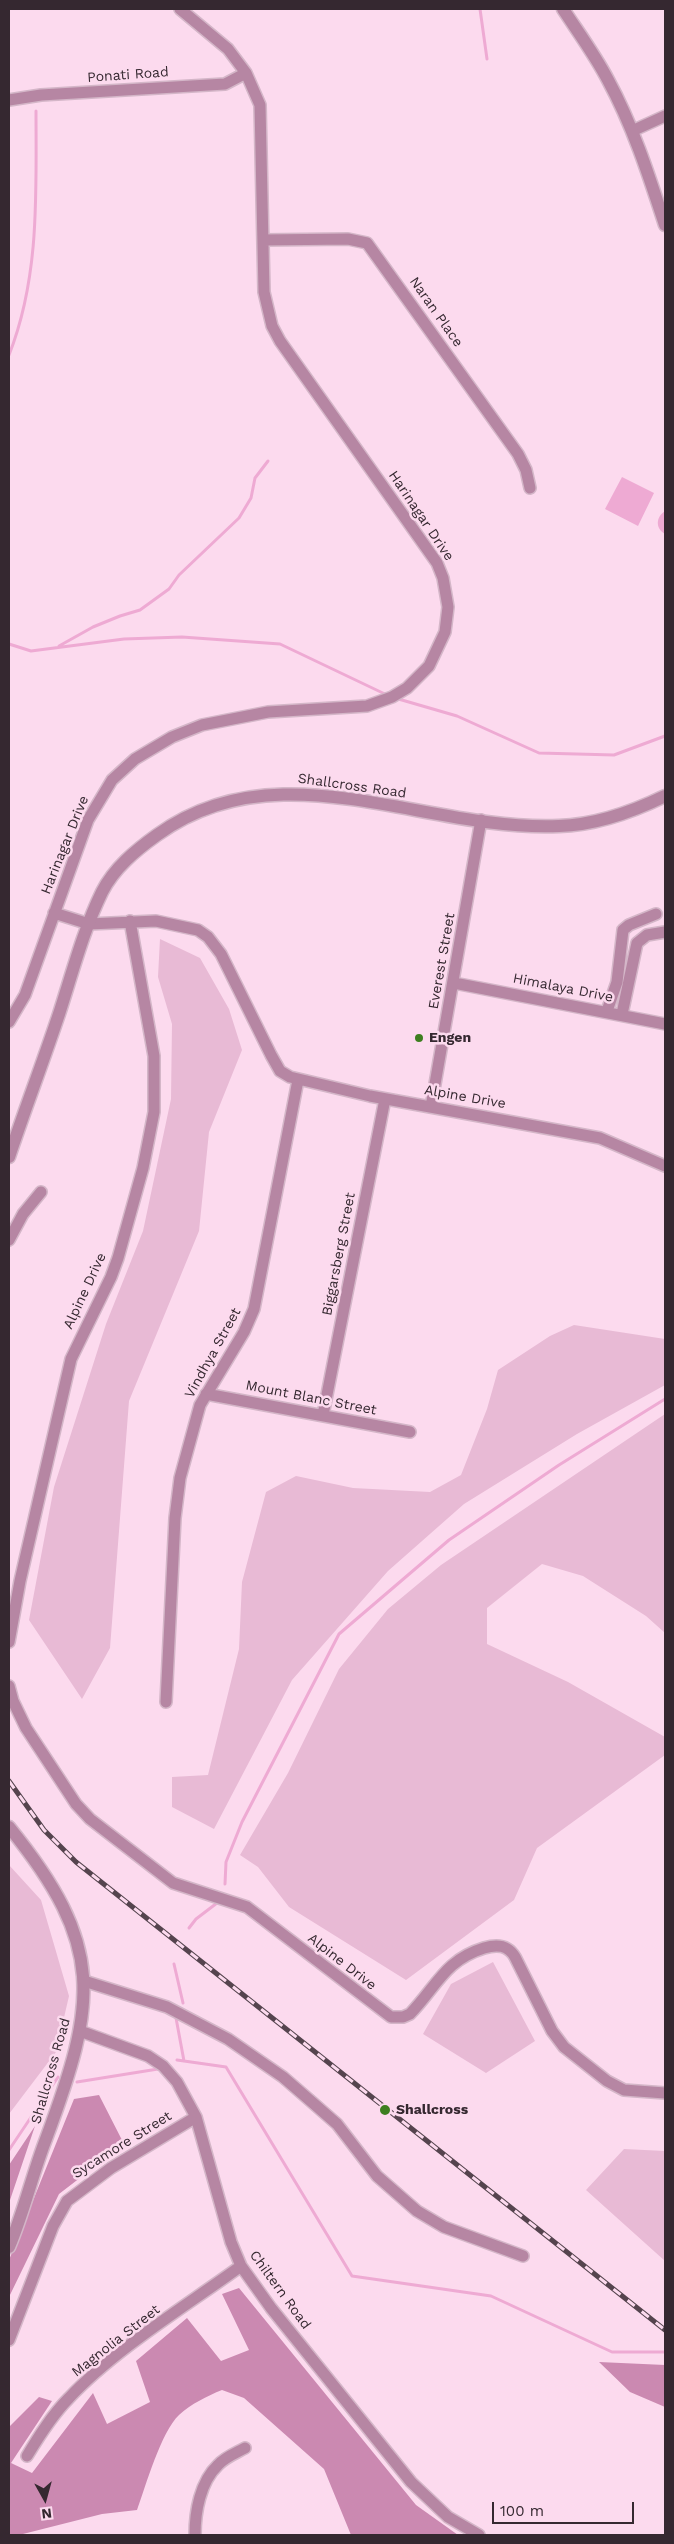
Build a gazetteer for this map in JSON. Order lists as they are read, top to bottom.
{
  "streets": {
    "street": [
      "Ponati Road",
      "Naran Place",
      "Harinagar Drive",
      "Shallcross Road",
      "Everest Street",
      "Himalaya Drive",
      "Alpine Drive",
      "Biggarsberg Street",
      "Vindhya Street",
      "Mount Blanc Street",
      "Sycamore Street",
      "Chiltern Road",
      "Magnolia Street"
    ]
  },
  "crossings": [
    ["Ponati Road", "Harinagar Drive"],
    ["Naran Place", "Harinagar Drive"],
    ["Harinagar Drive", "Alpine Drive"],
    ["Shallcross Road", "Everest Street"],
    ["Shallcross Road", "Alpine Drive"],
    ["Shallcross Road", "Chiltern Road"],
    ["Everest Street", "Himalaya Drive"],
    ["Everest Street", "Alpine Drive"],
    ["Alpine Drive", "Biggarsberg Street"],
    ["Alpine Drive", "Vindhya Street"],
    ["Biggarsberg Street", "Mount Blanc Street"],
    ["Vindhya Street", "Mount Blanc Street"],
    ["Sycamore Street", "Chiltern Road"],
    ["Chiltern Road", "Magnolia Street"]
  ],
  "places": ["Engen", "Shallcross"],
  "scale_bar": "100 m",
  "north": "bottom"
}
